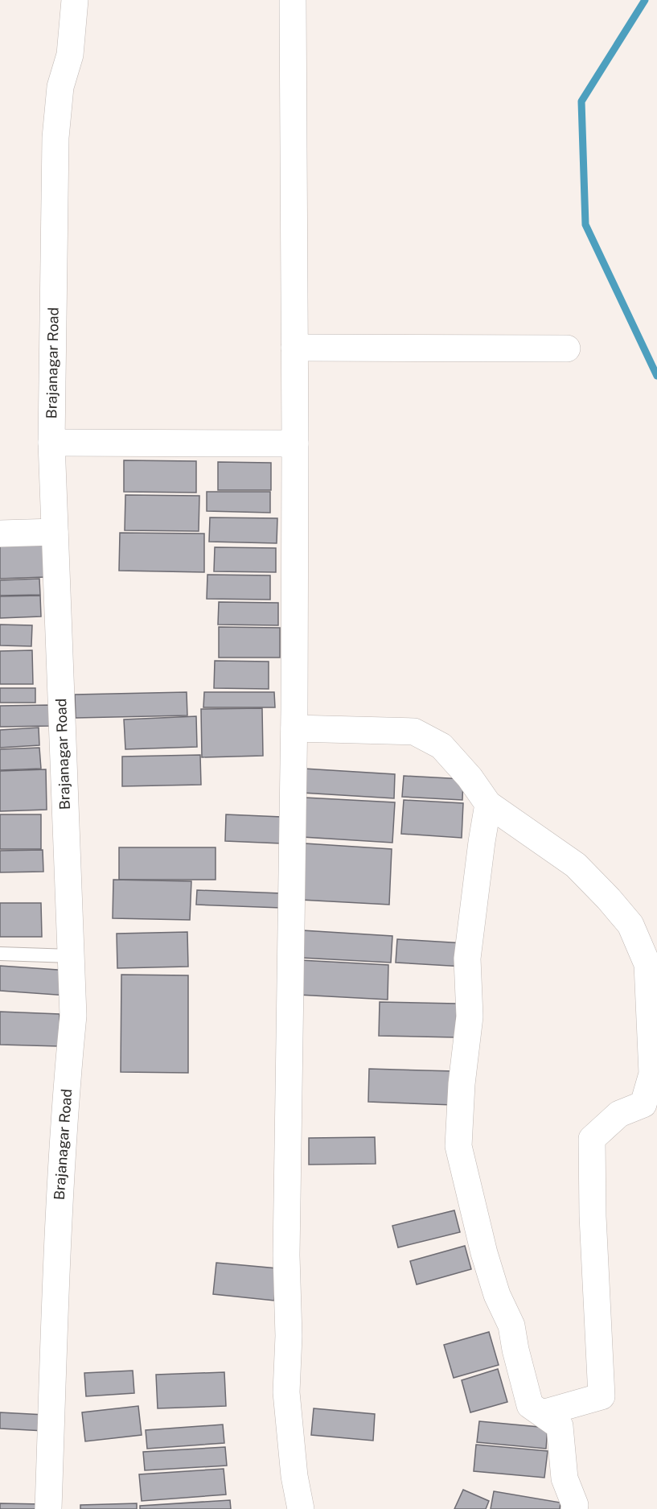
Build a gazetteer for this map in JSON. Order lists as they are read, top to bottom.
{
  "streets": {
    "street": ["Brajanagar Road"]
  }
}
